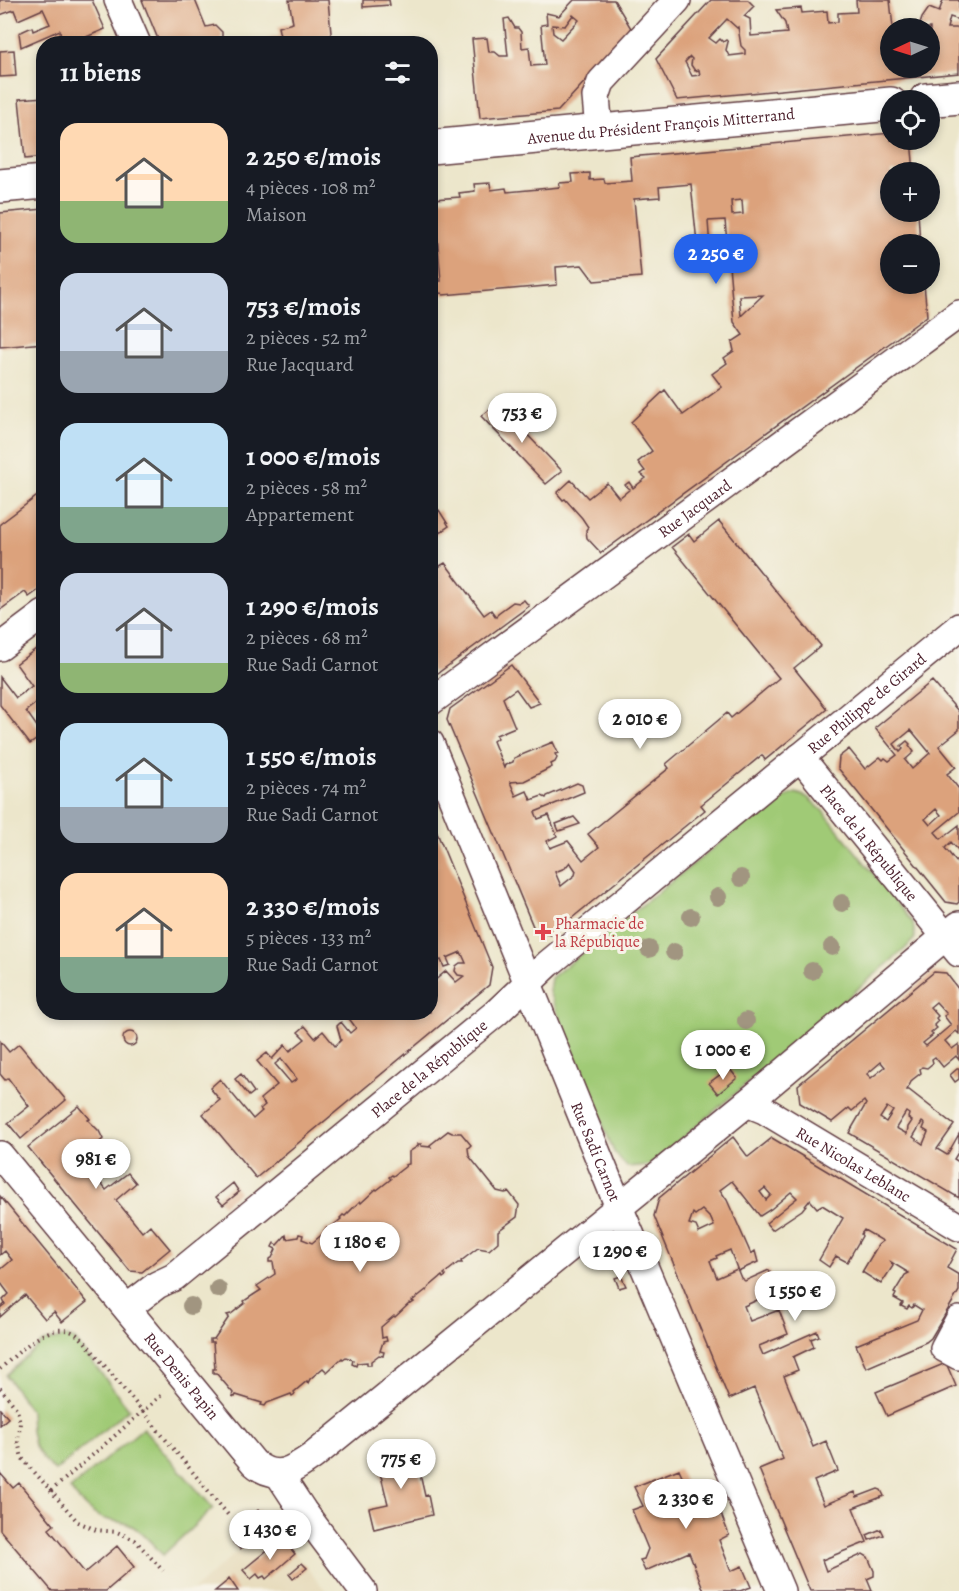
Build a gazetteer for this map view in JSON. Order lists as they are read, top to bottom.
{
  "streets": {
    "main road": ["Avenue du Président François Mitterrand"],
    "street": [
      "Rue Jacquard",
      "Rue Philippe de Girard",
      "Place de la République",
      "Rue Sadi Carnot",
      "Rue Nicolas Leblanc",
      "Rue Denis Papin"
    ]
  },
  "crossings": [
    ["Rue Philippe de Girard", "Place de la République"],
    ["Place de la République", "Rue Sadi Carnot"],
    ["Place de la République", "Rue Nicolas Leblanc"],
    ["Place de la République", "Rue Denis Papin"]
  ],
  "places": {
    "health": ["Pharmacie de la Répubique"]
  },
  "north": "left",
  "page": {
    "map_buttons": ["+", "−"],
    "heading": "11 biens",
    "list": [
      {
        "name": "2 250 €/mois",
        "note": "4 pièces · 108 m² · Maison"
      },
      {
        "name": "753 €/mois",
        "note": "2 pièces · 52 m² · Rue Jacquard"
      },
      {
        "name": "1 000 €/mois",
        "note": "2 pièces · 58 m² · Appartement"
      },
      {
        "name": "1 290 €/mois",
        "note": "2 pièces · 68 m² · Rue Sadi Carnot"
      },
      {
        "name": "1 550 €/mois",
        "note": "2 pièces · 74 m² · Rue Sadi Carnot"
      },
      {
        "name": "2 330 €/mois",
        "note": "5 pièces · 133 m² · Rue Sadi Carnot"
      }
    ],
    "price": [
      "2 250 €",
      "753 €",
      "2 010 €",
      "1 000 €",
      "981 €",
      "1 180 €",
      "1 290 €",
      "1 550 €",
      "775 €",
      "2 330 €",
      "1 430 €"
    ]
  }
}
